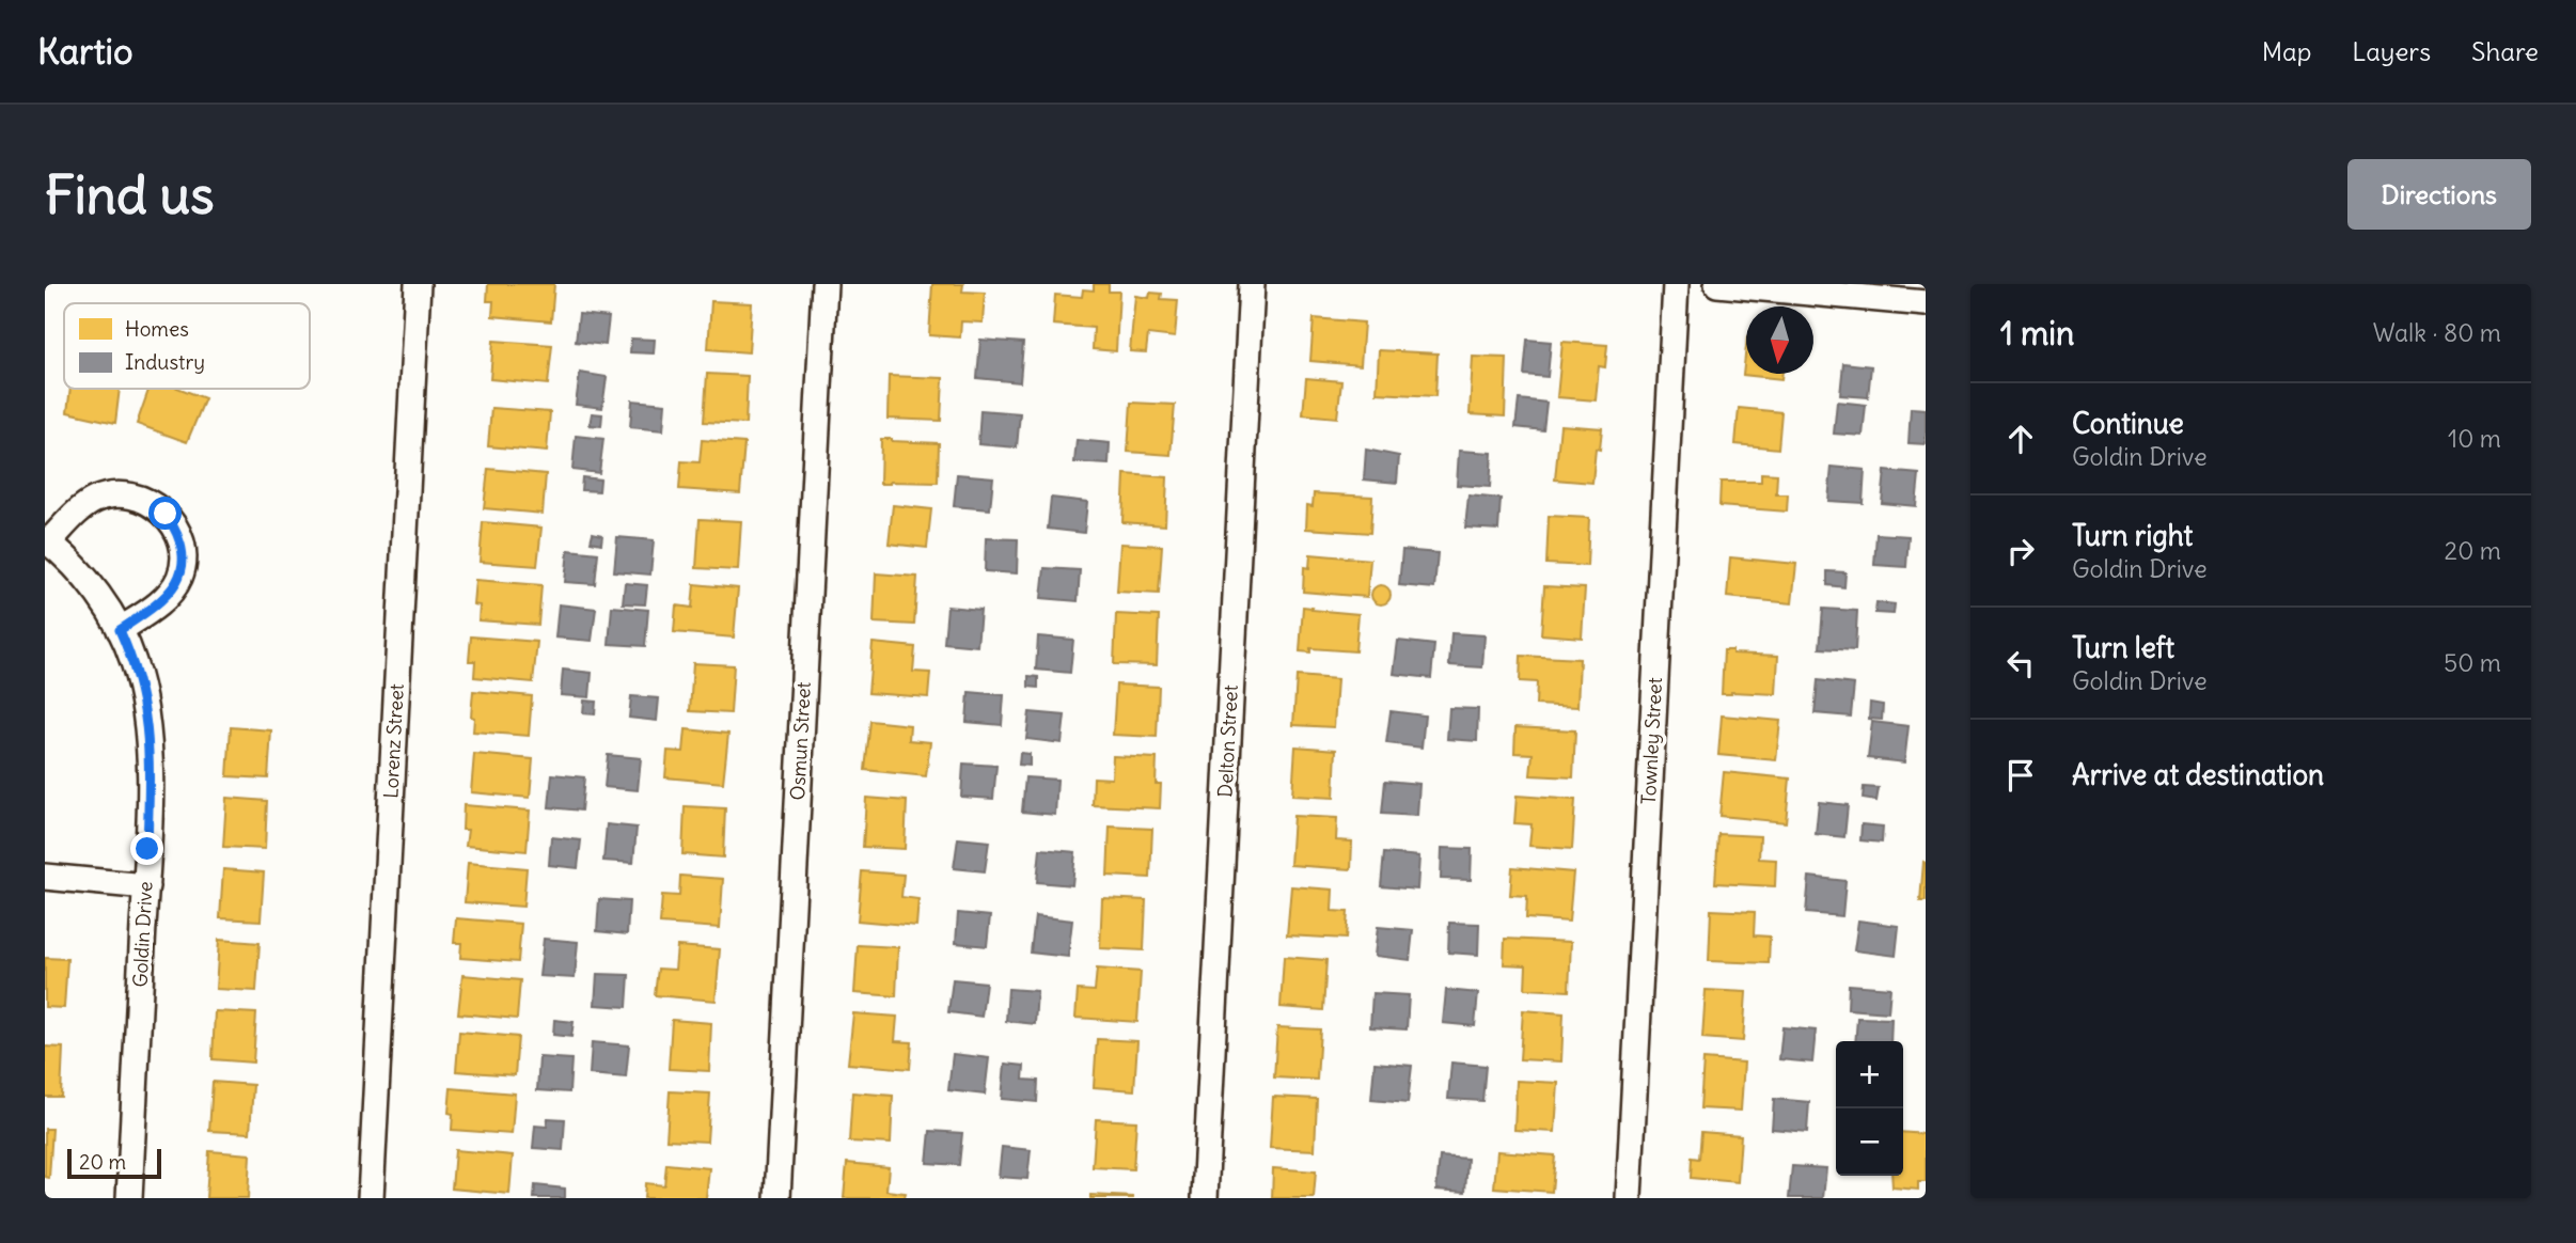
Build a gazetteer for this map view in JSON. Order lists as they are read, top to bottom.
{
  "streets": {
    "street": [
      "Lorenz Street",
      "Osmun Street",
      "Delton Street",
      "Townley Street",
      "Goldin Drive"
    ]
  },
  "legend": ["Homes", "Industry"],
  "scale_bar": "20 m",
  "north": "bottom",
  "page": {
    "header": "Kartio",
    "nav": ["Map", "Layers", "Share"],
    "buttons": "Directions",
    "title": "Find us",
    "heading": ["1 min", "Walk · 80 m"],
    "list": [
      ["Continue", "Goldin Drive", "10 m"],
      ["Turn right", "Goldin Drive", "20 m"],
      ["Turn left", "Goldin Drive", "50 m"],
      "Arrive at destination"
    ],
    "map_buttons": ["+", "−"],
    "scale": "20 m"
  }
}
